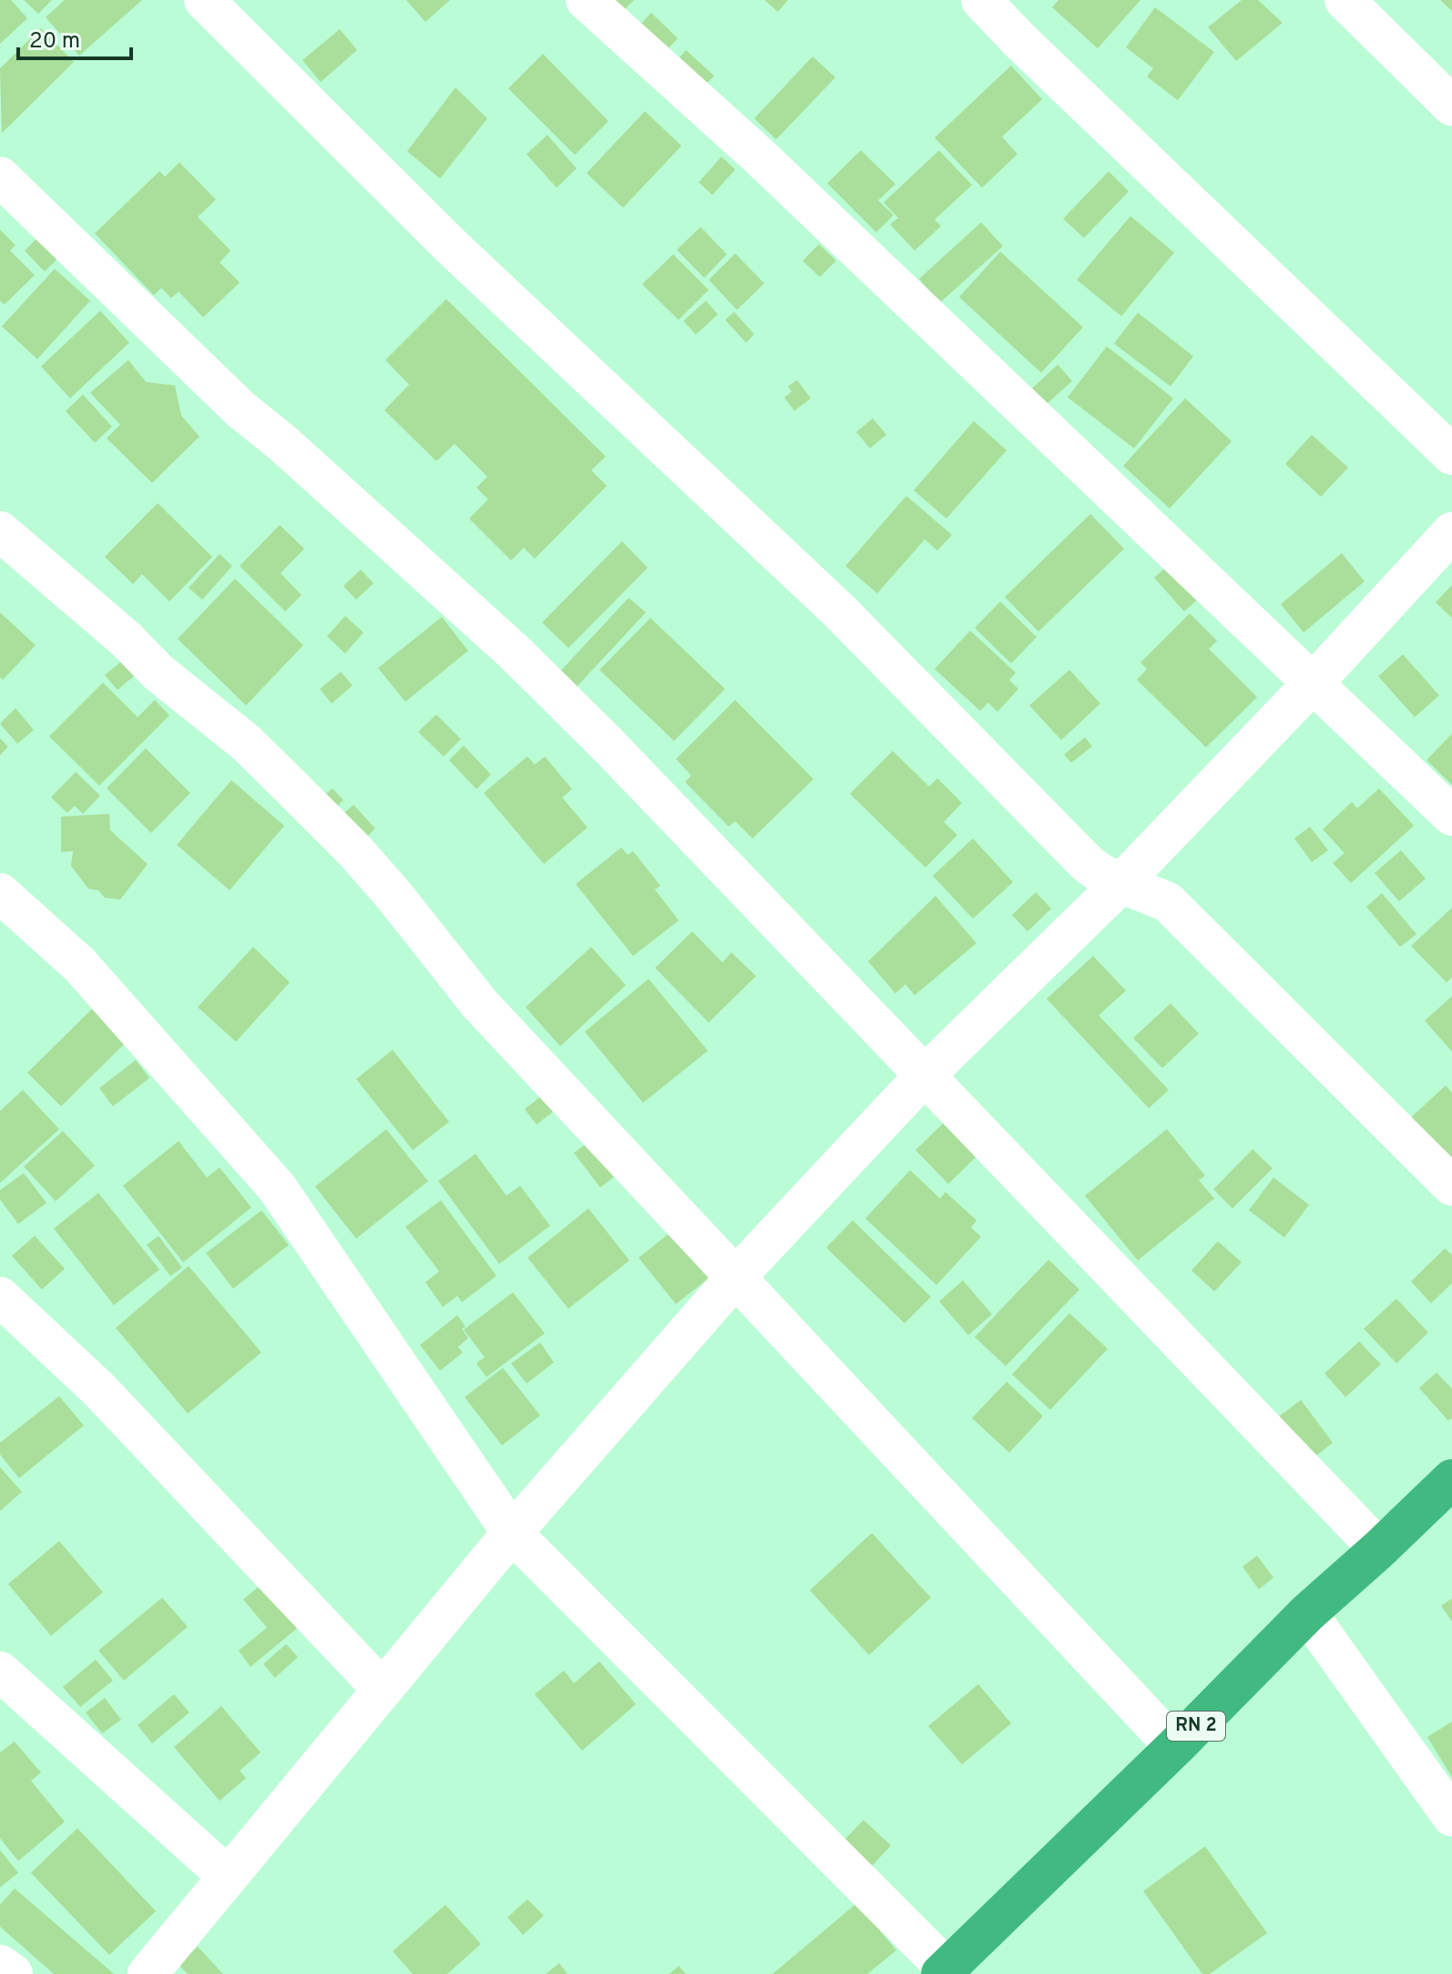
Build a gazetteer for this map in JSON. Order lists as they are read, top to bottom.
{
  "streets": {
    "highway": ["RN 2"]
  },
  "scale_bar": "20 m"
}
